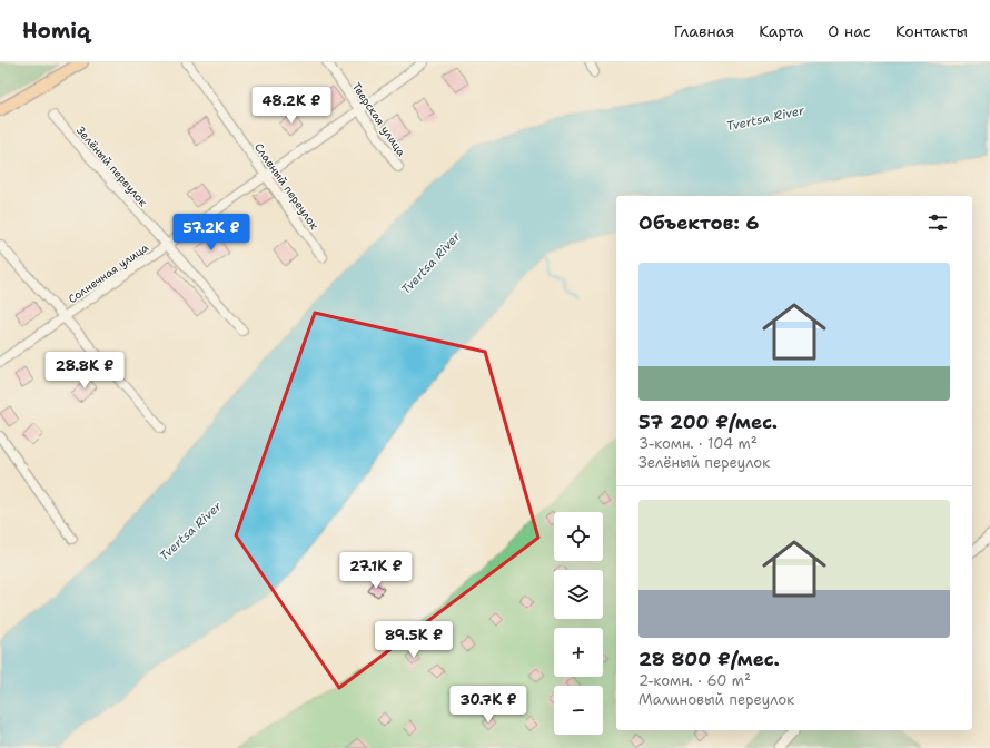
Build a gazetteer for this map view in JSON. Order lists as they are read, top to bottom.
{
  "streets": {
    "street": [
      "Тверская улица",
      "Зелёный переулок",
      "Славный переулок",
      "Солнечная улица"
    ]
  },
  "crossings": [
    ["Тверская улица", "Солнечная улица"],
    ["Зелёный переулок", "Солнечная улица"],
    ["Славный переулок", "Солнечная улица"]
  ],
  "water": ["Tvertsa River"],
  "page": {
    "header": "Homiq",
    "nav": [
      "Главная",
      "Карта",
      "О нас",
      "Контакты"
    ],
    "price": [
      "48.2K ₽",
      "57.2K ₽",
      "28.8K ₽",
      "27.1K ₽",
      "89.5K ₽",
      "30.7K ₽"
    ],
    "heading": "Объектов: 6",
    "list": [
      {
        "name": "57 200 ₽/мес.",
        "note": "3-комн. · 104 m² · Зелёный переулок"
      },
      {
        "name": "28 800 ₽/мес.",
        "note": "2-комн. · 60 m² · Малиновый переулок"
      }
    ],
    "map_buttons": ["+", "−"]
  }
}
